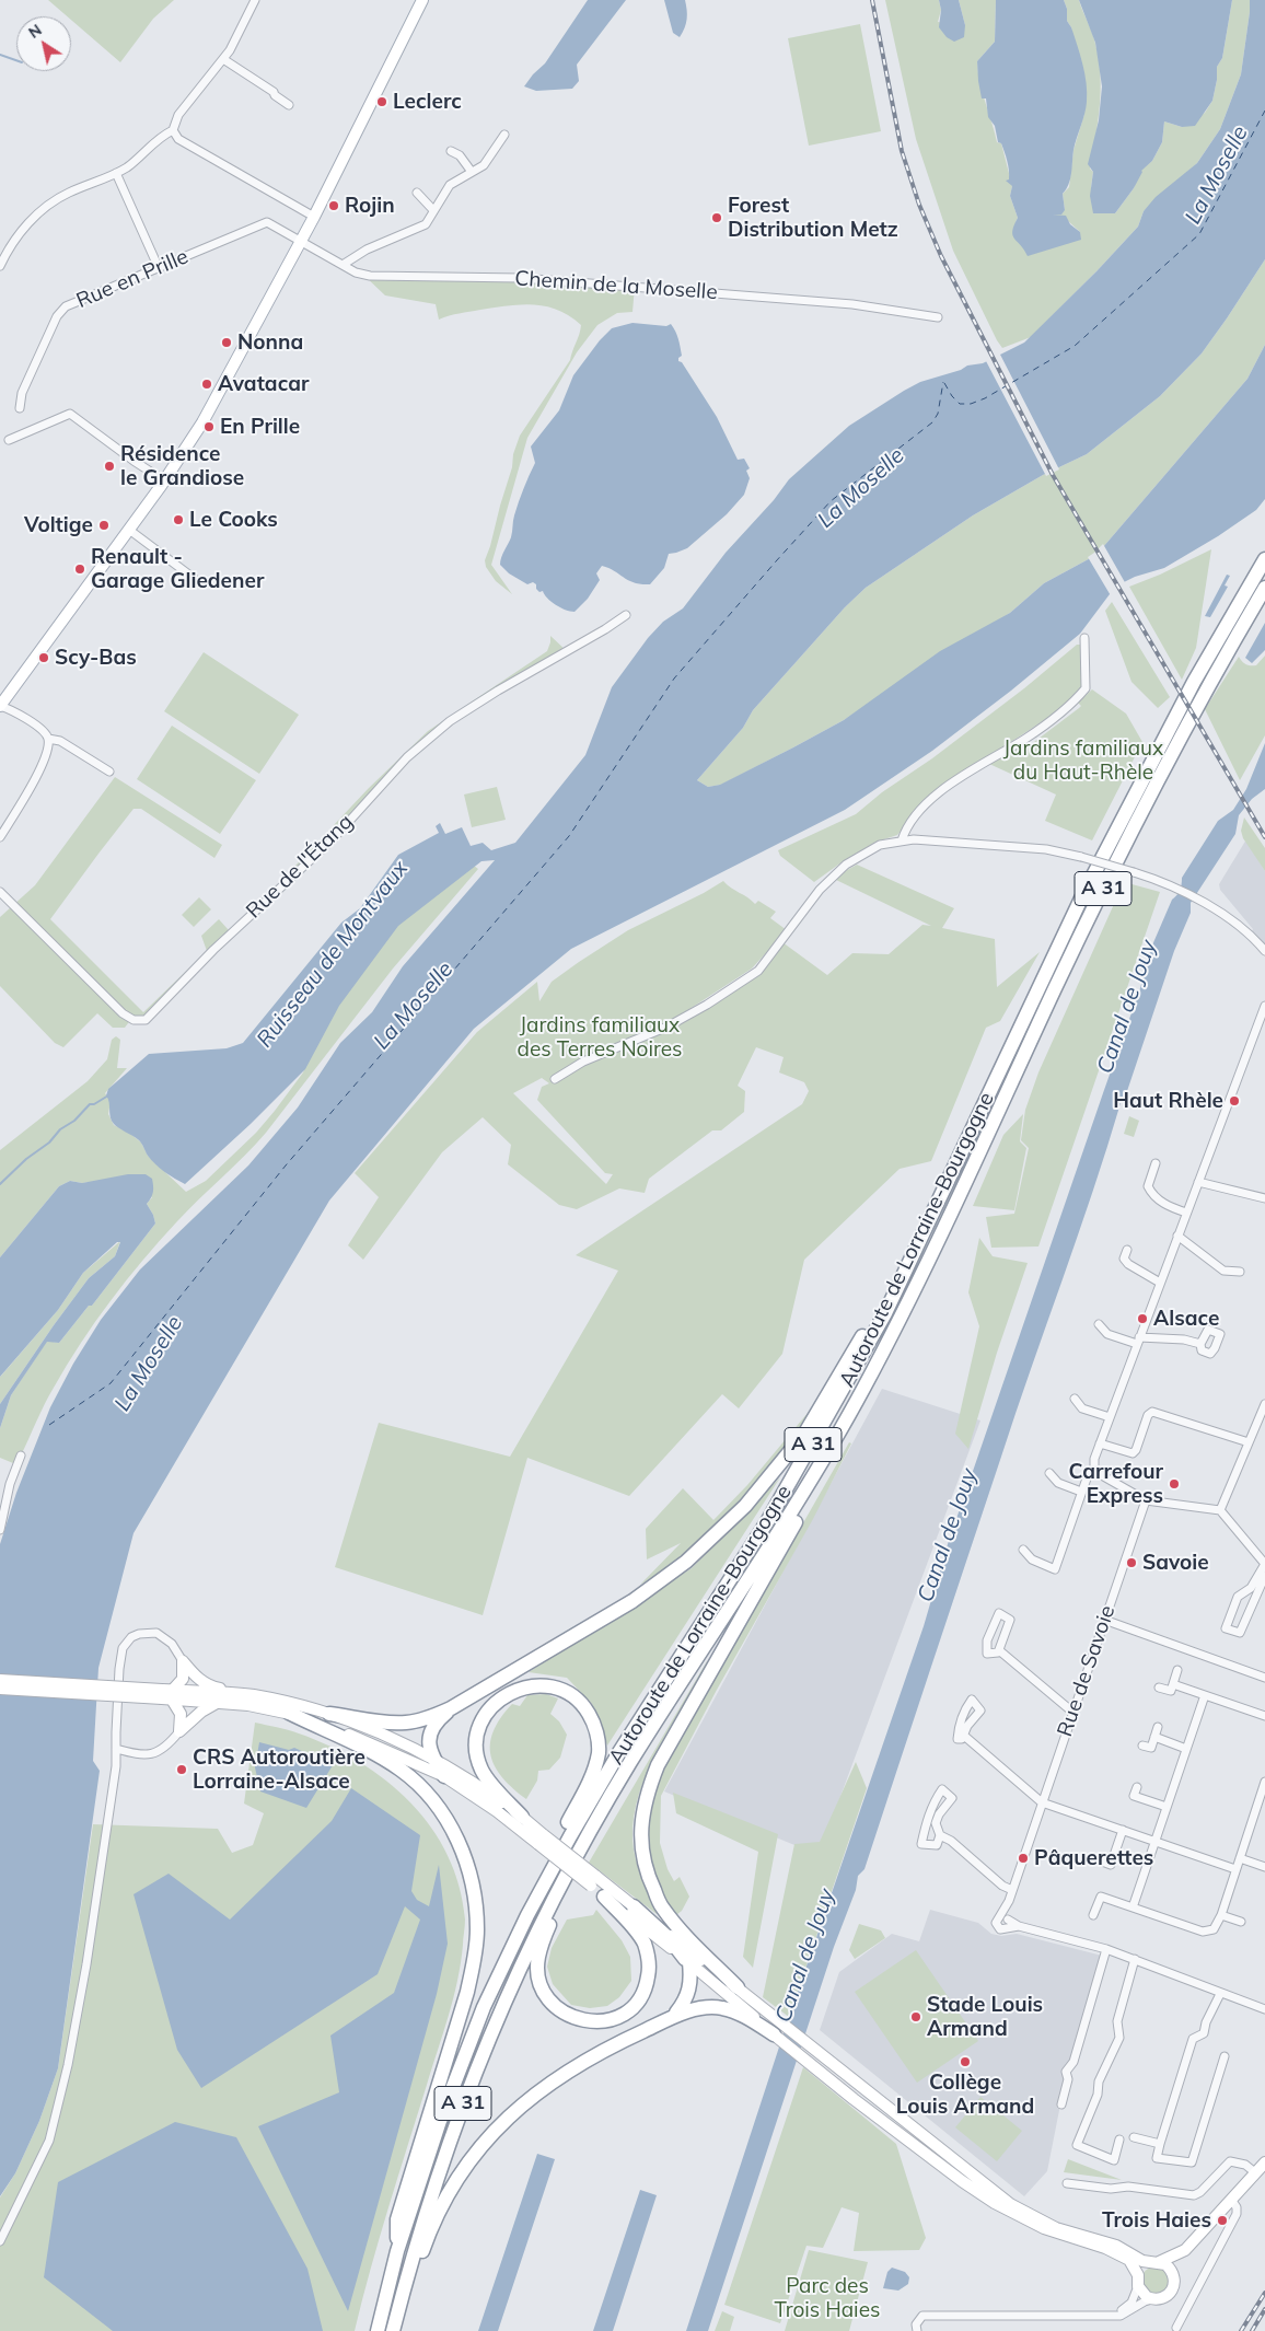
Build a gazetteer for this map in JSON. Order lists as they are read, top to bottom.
{
  "streets": {
    "highway": ["A 31", "Autoroute de Lorraine-Bourgogne"],
    "street": [
      "Rue en Prille",
      "Chemin de la Moselle",
      "Rue de l'Étang",
      "Rue de Savoie"
    ]
  },
  "crossings": [
    ["Rue en Prille", "Chemin de la Moselle"]
  ],
  "water": ["La Moselle", "Ruisseau de Montvaux", "Canal de Jouy"],
  "parks": ["Jardins familiaux du Haut-Rhèle", "Jardins familiaux des Terres Noires", "Parc des Trois Haies"],
  "places": [
    "Leclerc",
    "Rojin",
    "Forest Distribution Metz",
    "Nonna",
    "Avatacar",
    "En Prille",
    "Résidence le Grandiose",
    "Le Cooks",
    "Voltige",
    "Renault - Garage Gliedener",
    "Scy-Bas",
    "Haut Rhèle",
    "Alsace",
    "Carrefour Express",
    "Savoie",
    "CRS Autoroutière Lorraine-Alsace",
    "Pâquerettes",
    "Stade Louis Armand",
    "Collège Louis Armand",
    "Trois Haies"
  ],
  "north": "top left"
}
